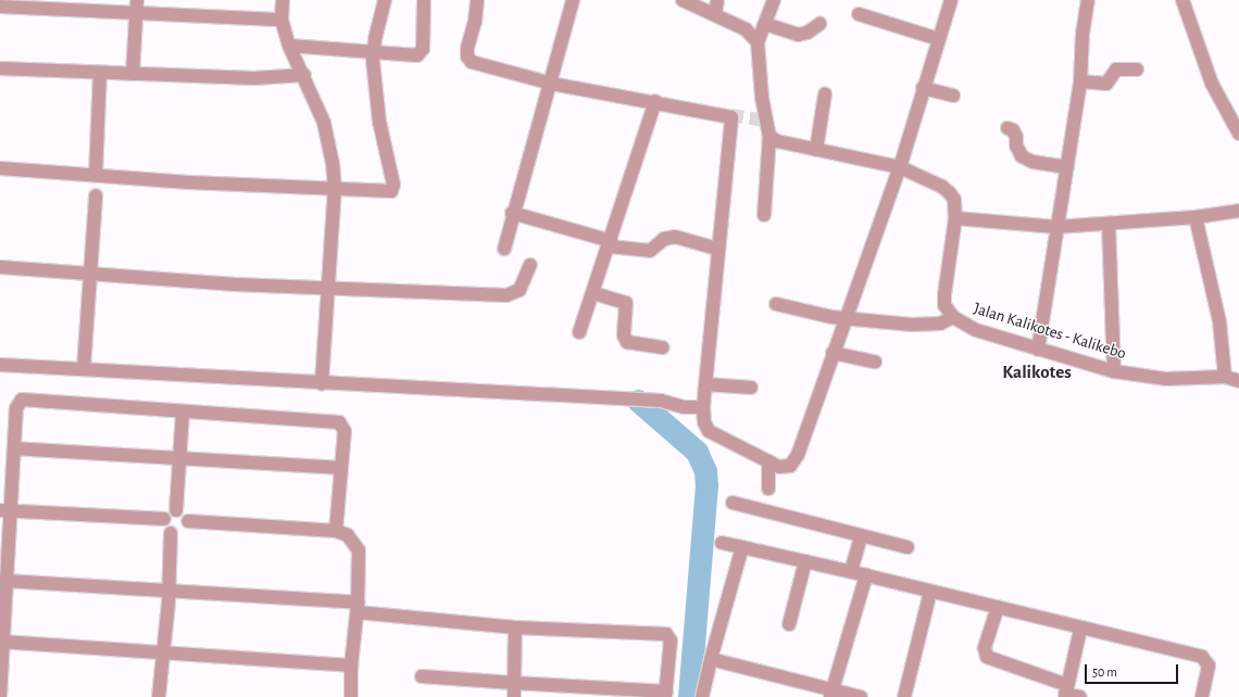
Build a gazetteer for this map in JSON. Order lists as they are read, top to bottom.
{
  "streets": {
    "street": ["Jalan Kalikotes - Kalikebo"]
  },
  "districts": ["Kalikotes"],
  "scale_bar": "50 m"
}
